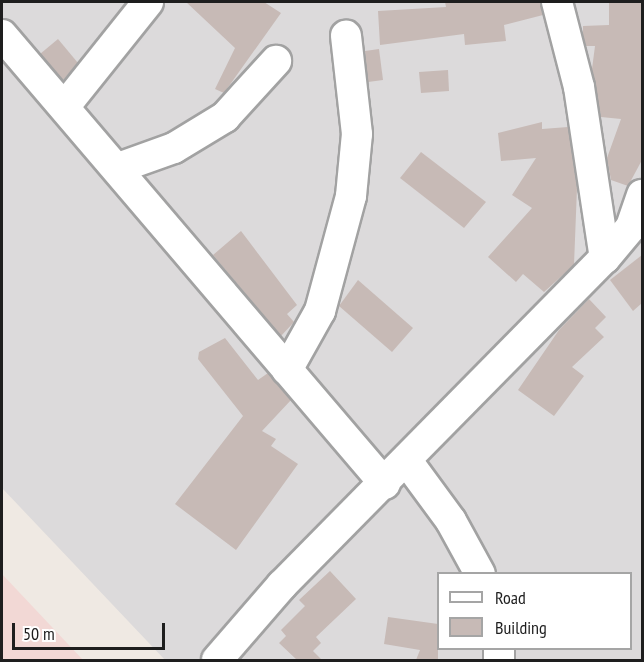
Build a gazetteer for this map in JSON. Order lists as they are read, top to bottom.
{
  "legend": ["Road", "Building"],
  "scale_bar": "50 m"
}
